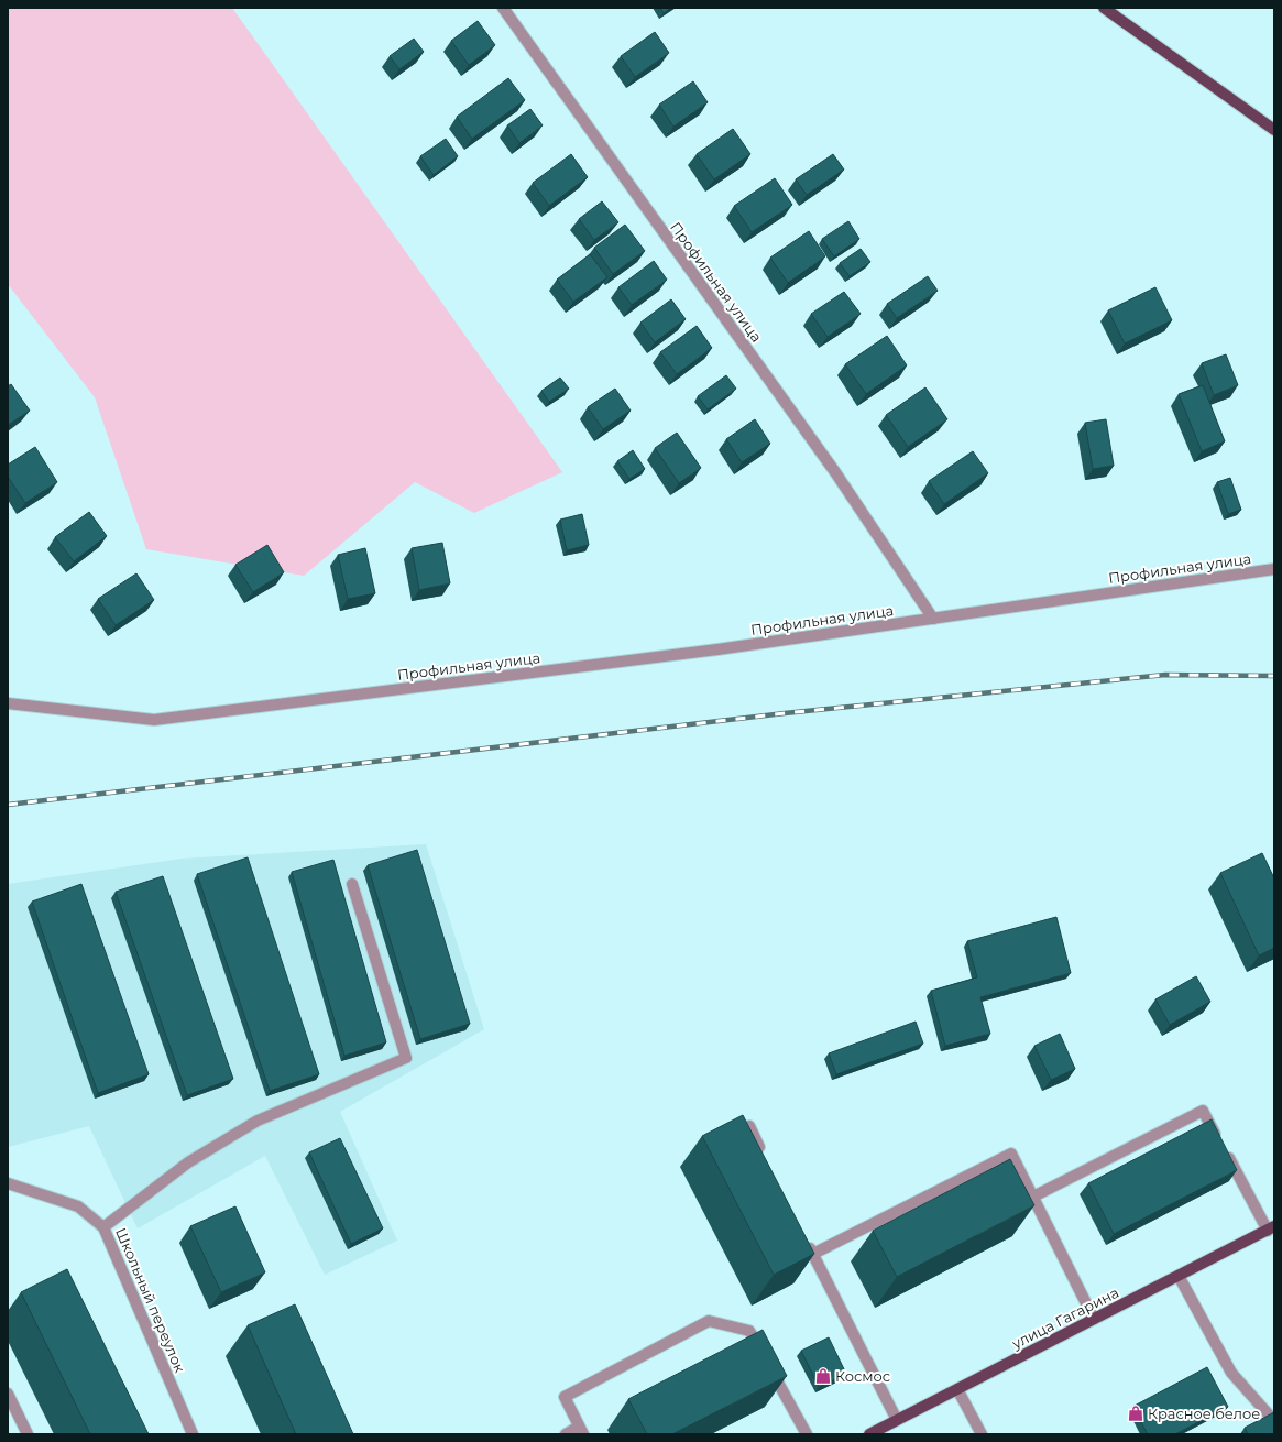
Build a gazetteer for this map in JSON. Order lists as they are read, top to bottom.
{
  "streets": {
    "main road": ["улица Гагарина"],
    "street": ["Профильная улица", "Школьный переулок"]
  },
  "places": {
    "shop": ["Космос", "Красное белое"]
  }
}
